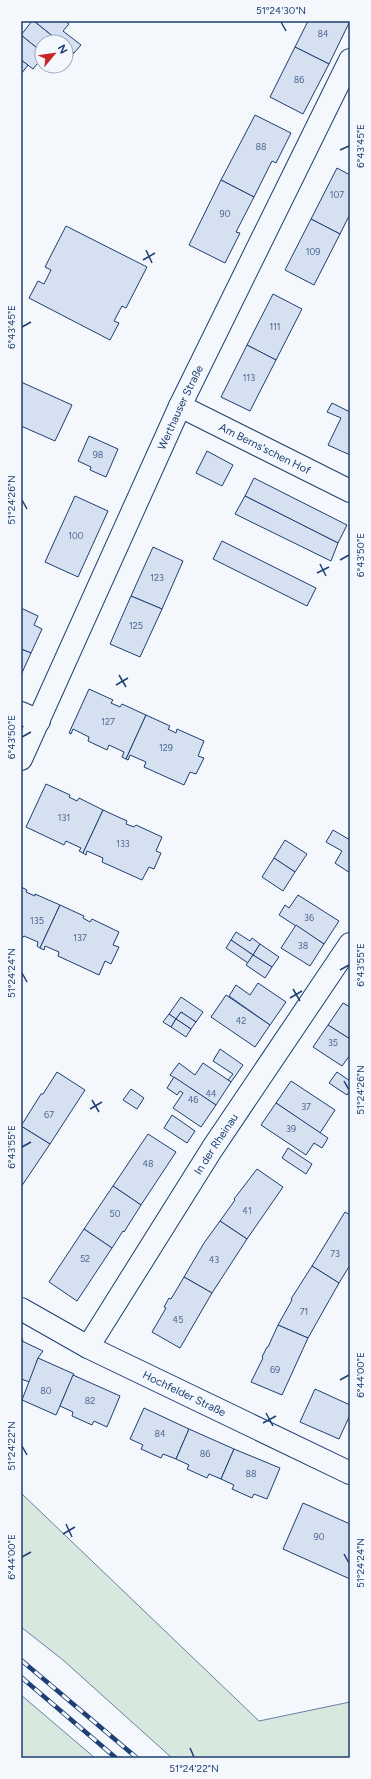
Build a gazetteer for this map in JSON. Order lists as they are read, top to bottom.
{
  "streets": {
    "street": [
      "Werthauser Straße",
      "Am Berns'schen Hof",
      "In der Rheinau",
      "Hochfelder Straße"
    ]
  },
  "crossings": [
    ["Werthauser Straße", "Am Berns'schen Hof"],
    ["In der Rheinau", "Hochfelder Straße"]
  ],
  "house_numbers": [
    "84",
    "86",
    "88",
    "107",
    "90",
    "109",
    "111",
    "113",
    "98",
    "100",
    "123",
    "125",
    "127",
    "129",
    "131",
    "133",
    "36",
    "135",
    "137",
    "38",
    "42",
    "35",
    "44",
    "46",
    "37",
    "67",
    "39",
    "48",
    "41",
    "50",
    "73",
    "52",
    "43",
    "71",
    "45",
    "69",
    "80",
    "82",
    "84",
    "86",
    "88",
    "90"
  ],
  "north": "top right",
  "coordinates": [
    "51°24'30\"N",
    "6°43'45\"E",
    "51°24'26\"N",
    "6°43'50\"E",
    "6°43'55\"E",
    "51°24'24\"N",
    "6°44'00\"E",
    "51°24'22\"N"
  ]
}
